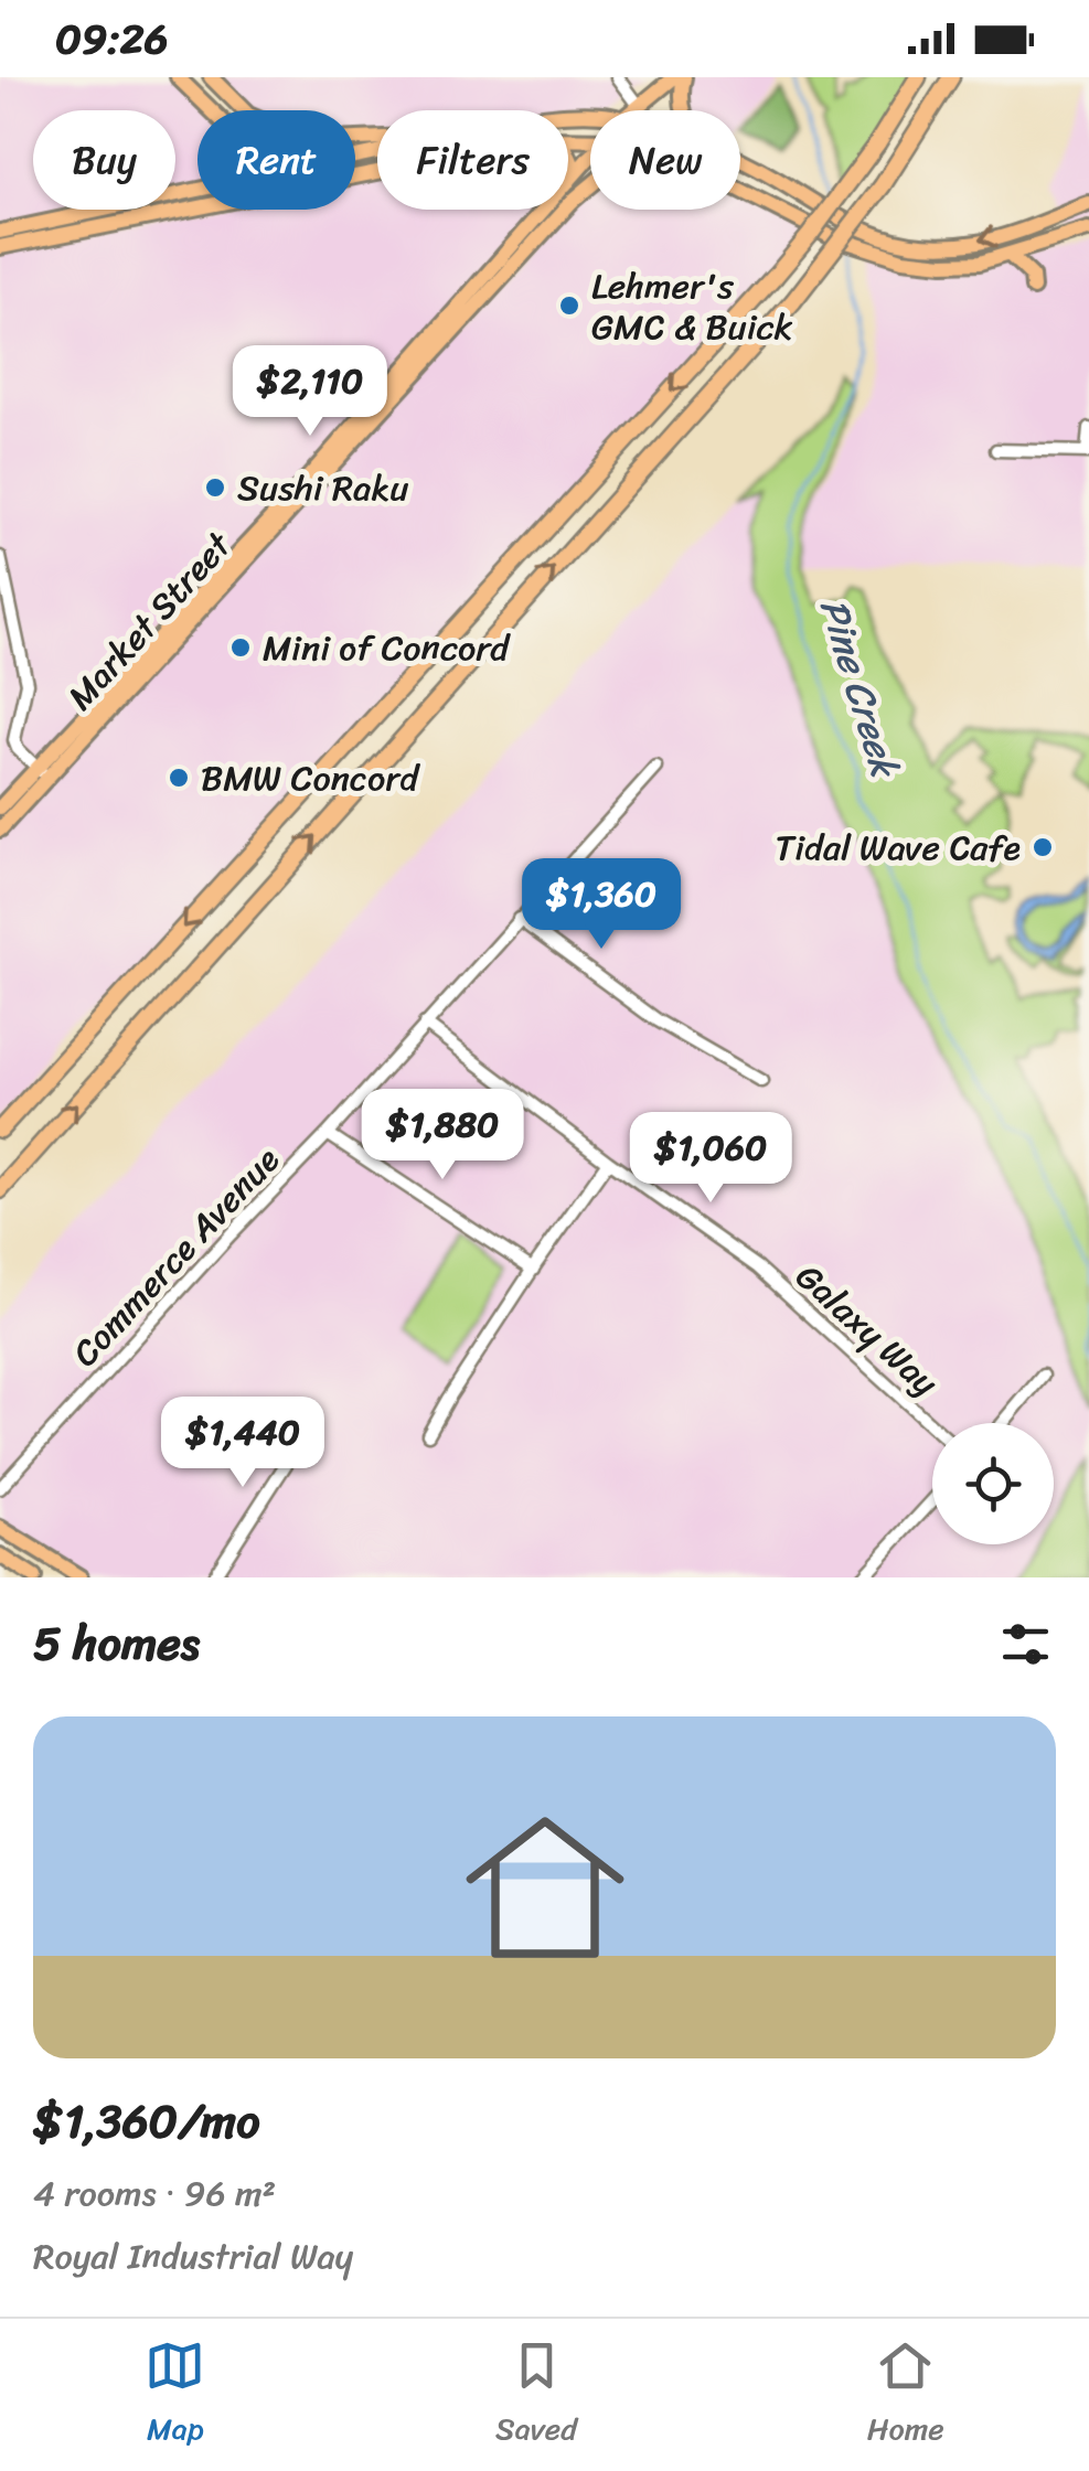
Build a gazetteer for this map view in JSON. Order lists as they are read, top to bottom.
{
  "streets": {
    "main road": ["Market Street"],
    "street": ["Commerce Avenue", "Galaxy Way"]
  },
  "crossings": [
    ["Commerce Avenue", "Galaxy Way"]
  ],
  "water": ["Pine Creek"],
  "places": [
    "Lehmer's GMC & Buick",
    "Sushi Raku",
    "Mini of Concord",
    "BMW Concord",
    "Tidal Wave Cafe"
  ],
  "page": {
    "status": "09:26",
    "chip": [
      "Buy",
      "Rent",
      "Filters",
      "New"
    ],
    "price": [
      "$2,110",
      "$1,360",
      "$1,880",
      "$1,060",
      "$1,440"
    ],
    "heading": "5 homes",
    "list": [
      {
        "name": "$1,360/mo",
        "note": "4 rooms · 96 m² · Royal Industrial Way"
      }
    ],
    "tabs": ["Map", "Saved", "Home"]
  }
}
